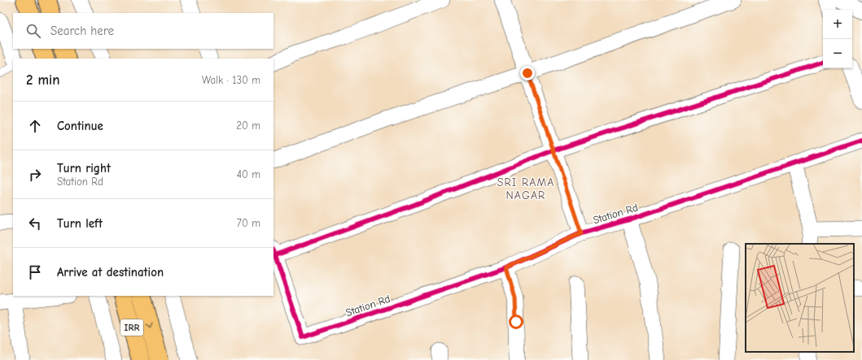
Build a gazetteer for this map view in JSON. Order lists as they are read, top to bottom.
{
  "streets": {
    "main road": ["IRR"],
    "street": ["Station Rd"]
  },
  "districts": ["SRI RAMA NAGAR"],
  "page": {
    "map_buttons": ["+", "−"],
    "search": "Search here",
    "heading": ["2 min", "Walk · 130 m"],
    "list": [
      ["Continue", "20 m"],
      ["Turn right", "Station Rd", "40 m"],
      ["Turn left", "70 m"],
      "Arrive at destination"
    ]
  }
}
